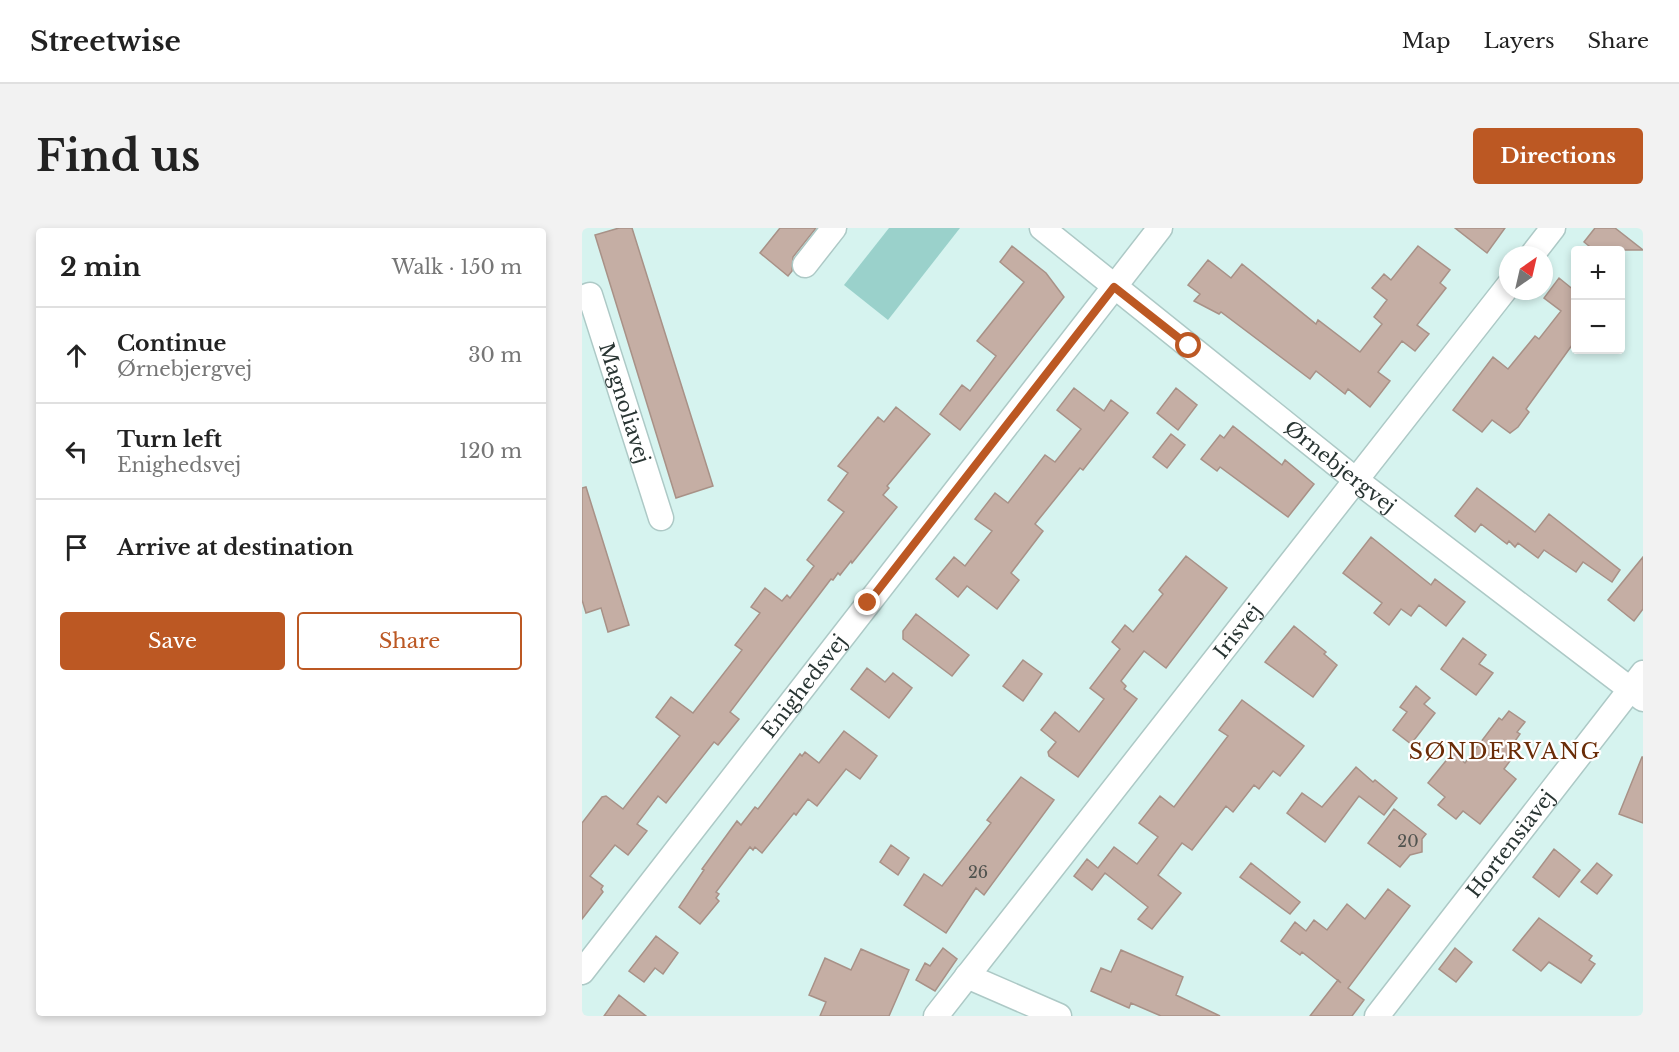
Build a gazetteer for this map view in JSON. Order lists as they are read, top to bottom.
{
  "streets": {
    "street": [
      "Magnoliavej",
      "Ørnebjergvej",
      "Irisvej",
      "Enighedsvej",
      "Hortensiavej"
    ]
  },
  "crossings": [
    ["Ørnebjergvej", "Irisvej"],
    ["Ørnebjergvej", "Enighedsvej"],
    ["Ørnebjergvej", "Hortensiavej"]
  ],
  "districts": ["SØNDERVANG"],
  "house_numbers": ["20", "26"],
  "north": "top right",
  "page": {
    "header": "Streetwise",
    "nav": ["Map", "Layers", "Share"],
    "buttons": [
      "Directions",
      ["Save", "Share"]
    ],
    "title": "Find us",
    "heading": ["2 min", "Walk · 150 m"],
    "map_buttons": ["+", "−"],
    "list": [
      ["Continue", "Ørnebjergvej", "30 m"],
      ["Turn left", "Enighedsvej", "120 m"],
      "Arrive at destination"
    ]
  }
}
